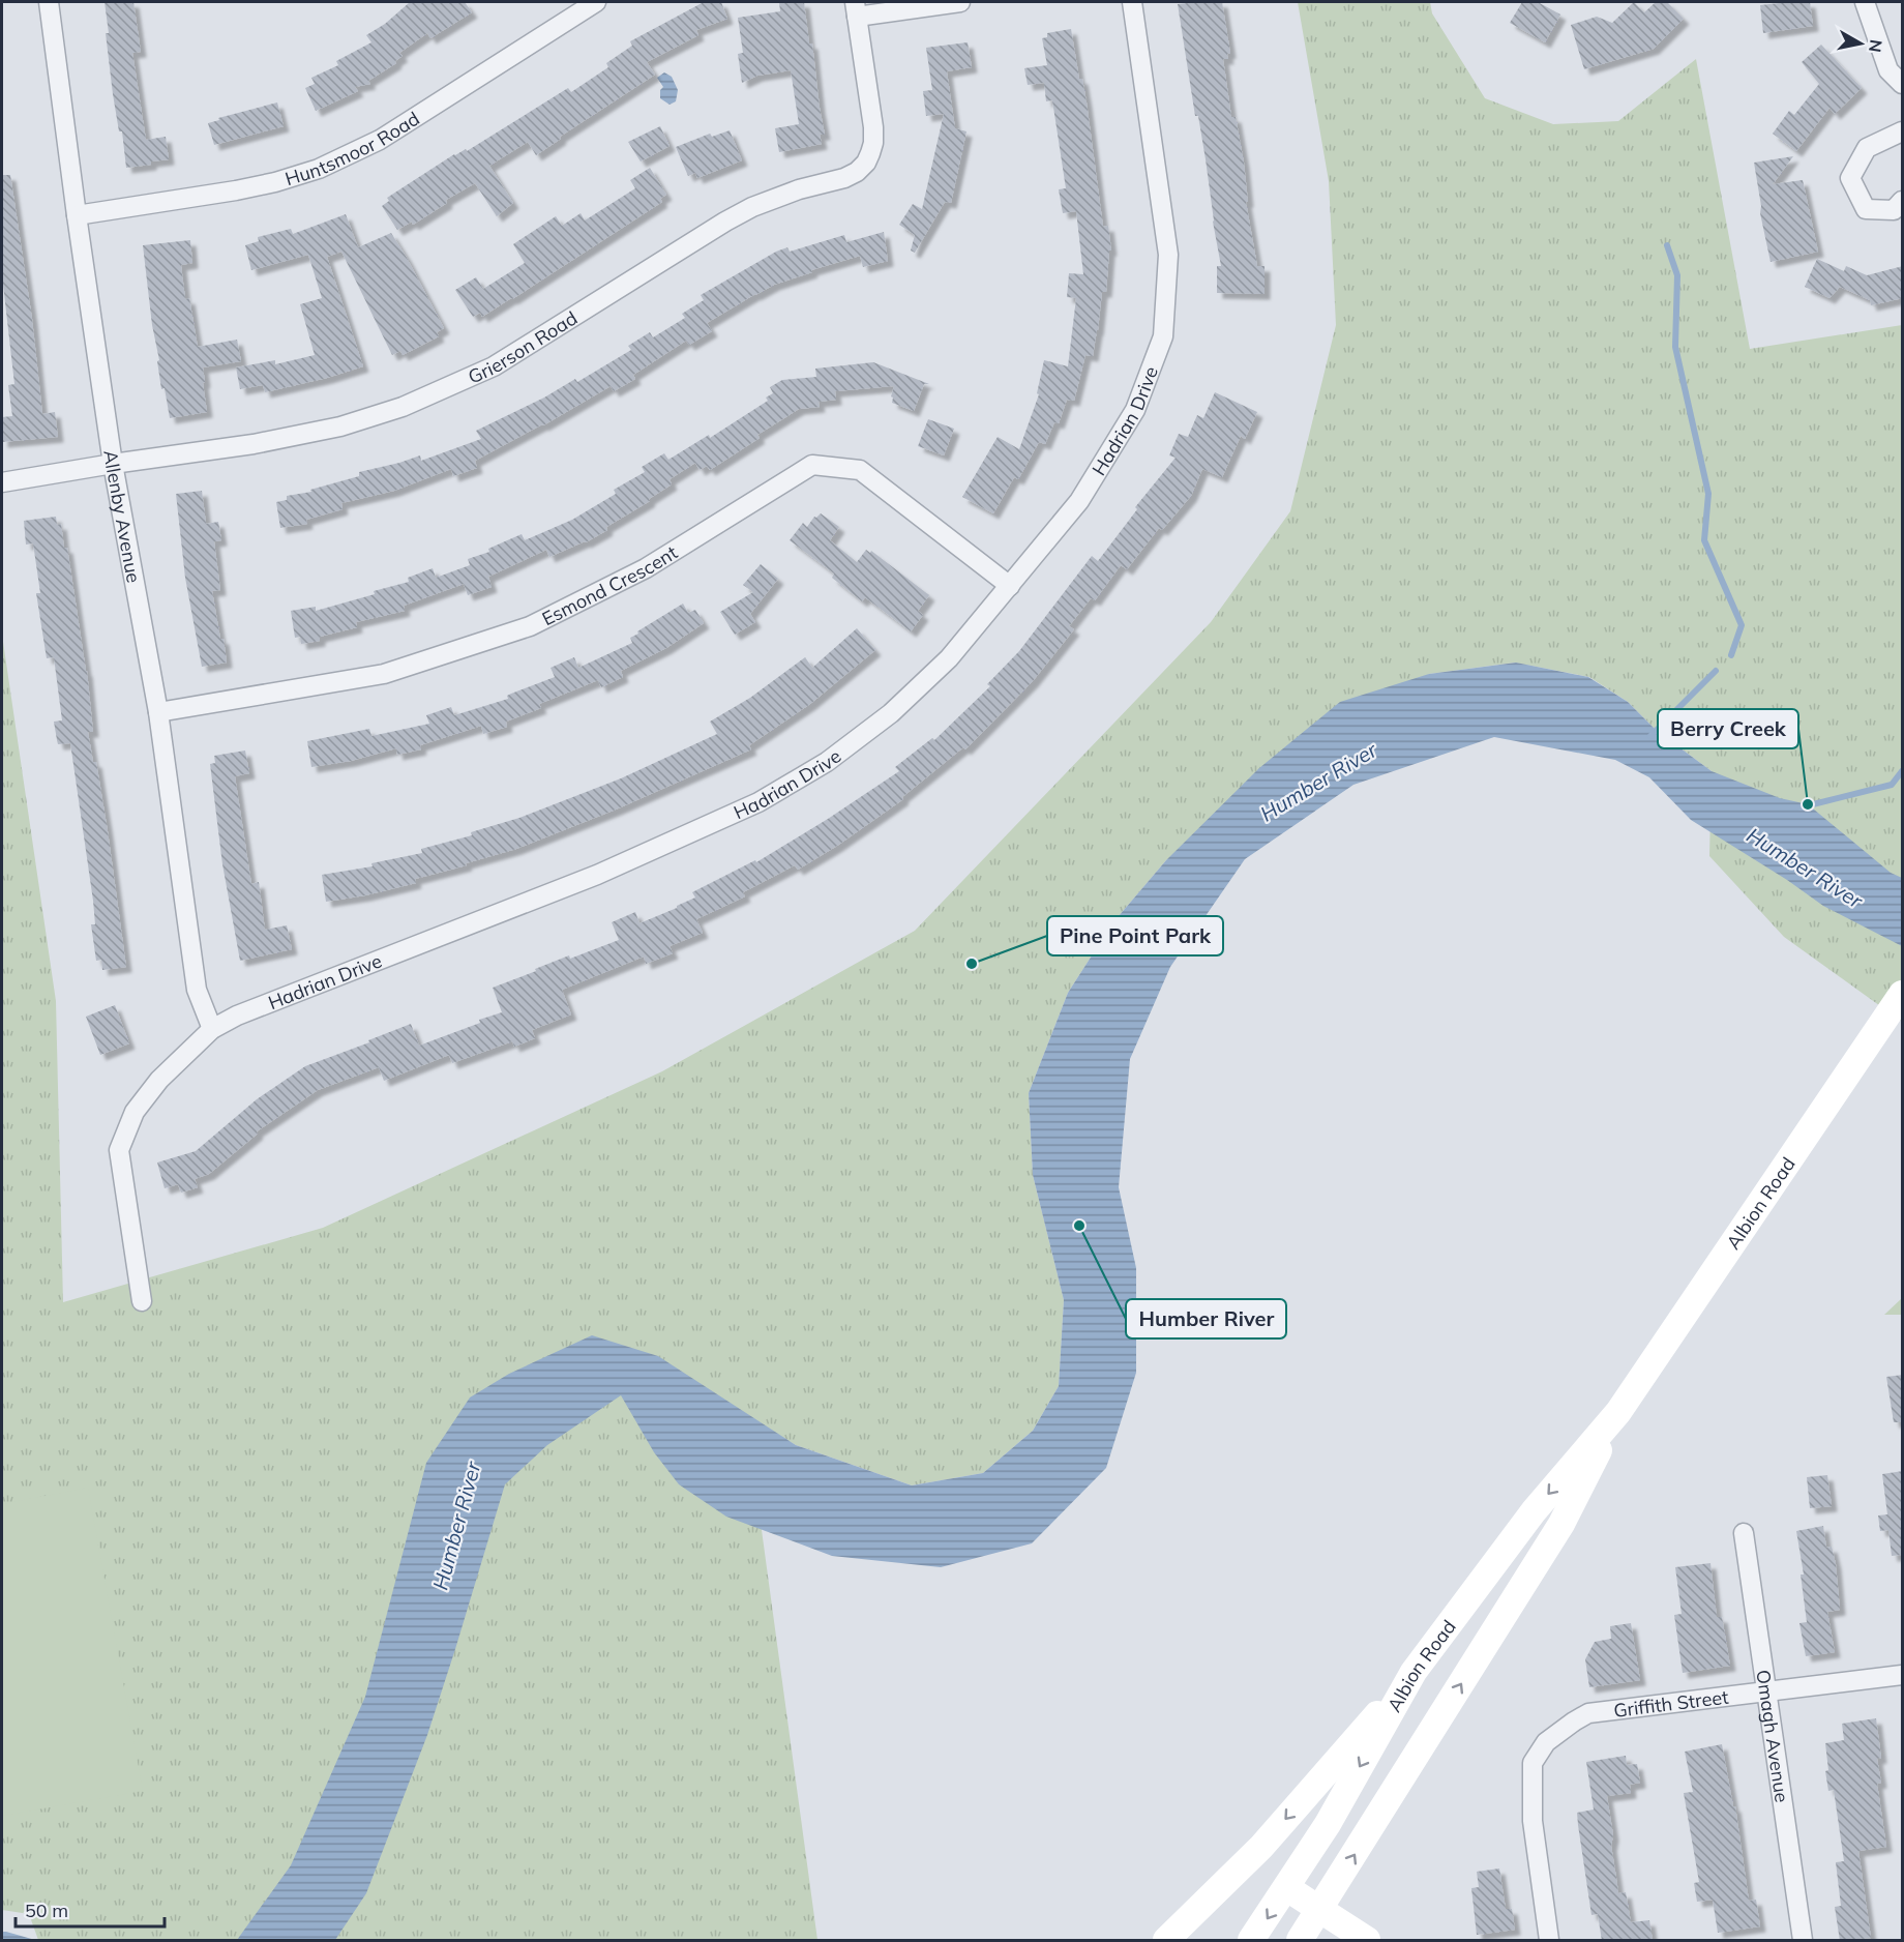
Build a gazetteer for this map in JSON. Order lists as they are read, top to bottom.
{
  "streets": {
    "main road": ["Albion Road"],
    "street": [
      "Huntsmoor Road",
      "Grierson Road",
      "Hadrian Drive",
      "Allenby Avenue",
      "Esmond Crescent",
      "Griffith Street",
      "Omagh Avenue"
    ]
  },
  "crossings": [
    ["Huntsmoor Road", "Allenby Avenue"],
    ["Grierson Road", "Allenby Avenue"],
    ["Hadrian Drive", "Allenby Avenue"],
    ["Hadrian Drive", "Esmond Crescent"],
    ["Allenby Avenue", "Esmond Crescent"],
    ["Griffith Street", "Omagh Avenue"]
  ],
  "water": ["Humber River"],
  "places": ["Berry Creek", "Pine Point Park", "Humber River"],
  "scale_bar": "50 m",
  "north": "right"
}
